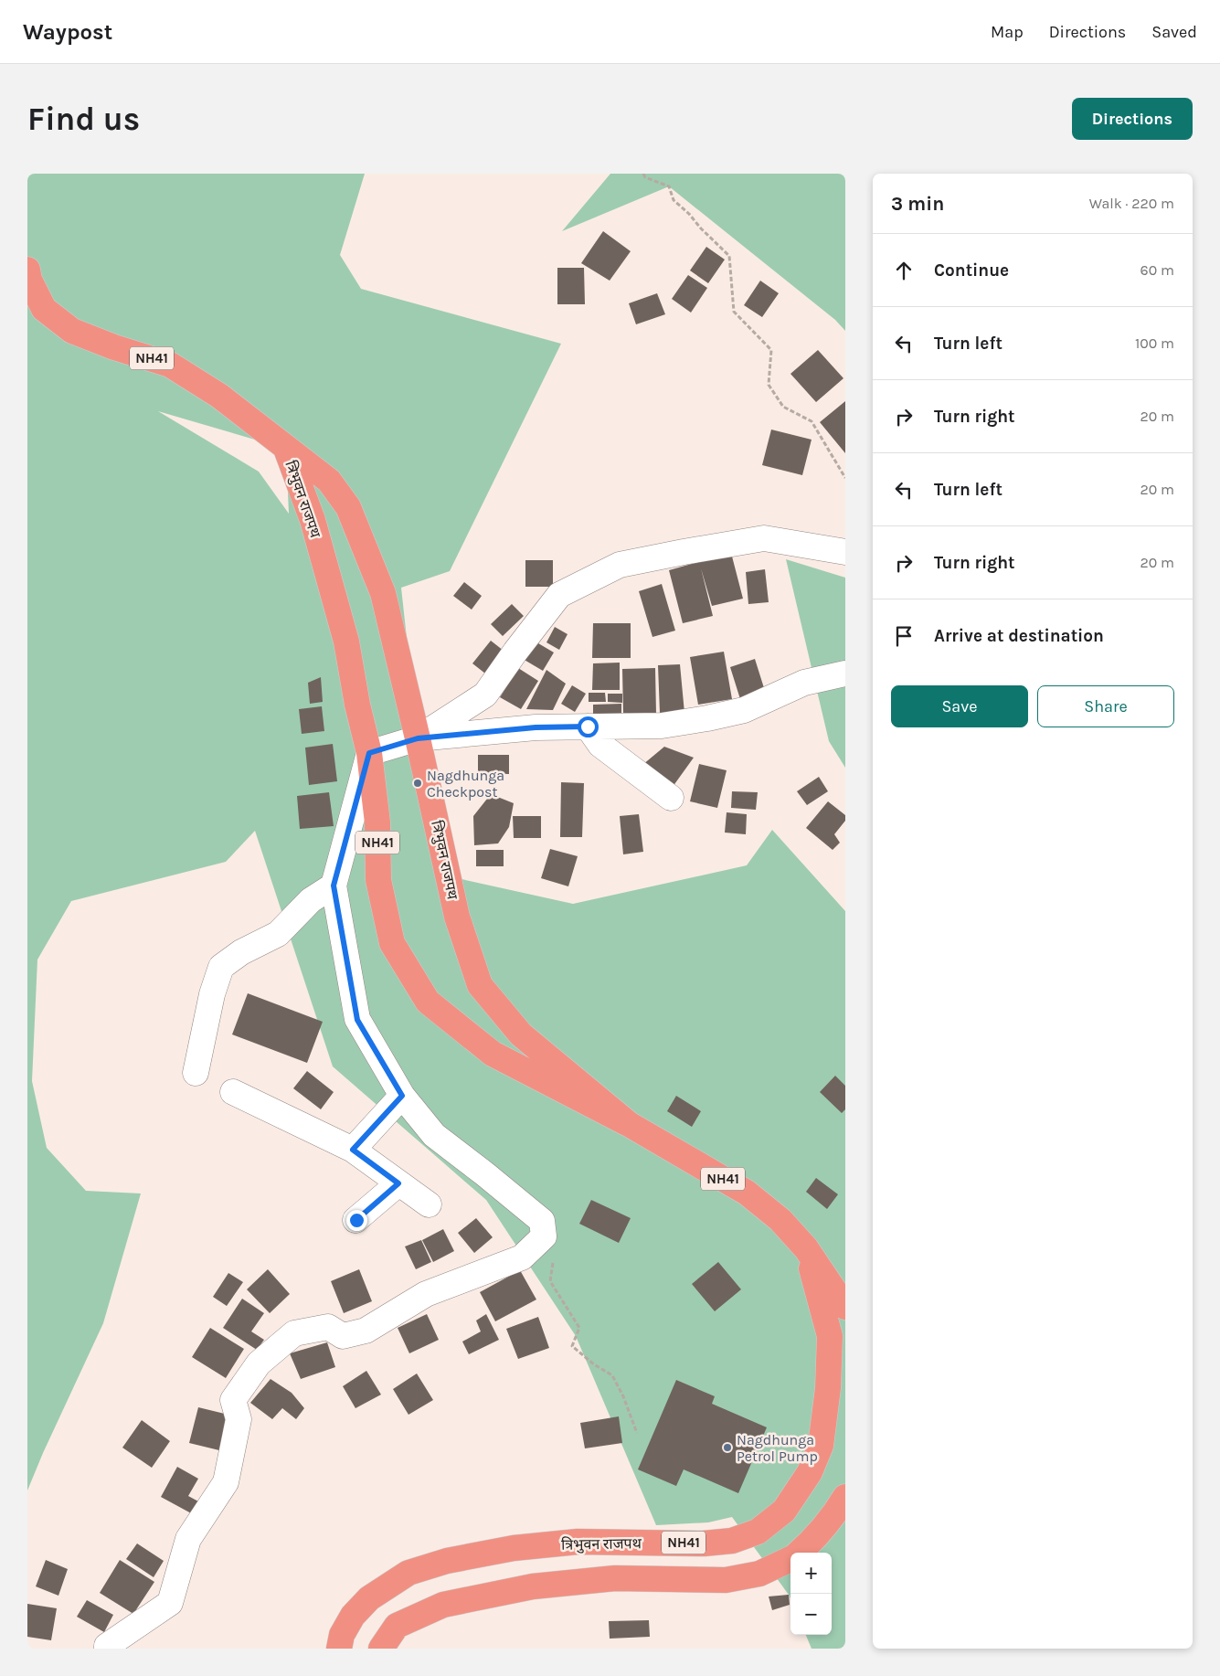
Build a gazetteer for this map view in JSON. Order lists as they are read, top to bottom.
{
  "streets": {
    "highway": ["NH41", "त्रिभुवन राजपथ"]
  },
  "crossings": [
    ["NH41", "त्रिभुवन राजपथ"]
  ],
  "places": ["Nagdhunga Checkpost", "Nagdhunga Petrol Pump"],
  "page": {
    "header": "Waypost",
    "nav": ["Map", "Directions", "Saved"],
    "buttons": [
      "Directions",
      ["Save", "Share"]
    ],
    "title": "Find us",
    "heading": ["3 min", "Walk · 220 m"],
    "list": [
      ["Continue", "60 m"],
      ["Turn left", "100 m"],
      ["Turn right", "20 m"],
      ["Turn left", "20 m"],
      ["Turn right", "20 m"],
      "Arrive at destination"
    ],
    "map_buttons": ["+", "−"]
  }
}
